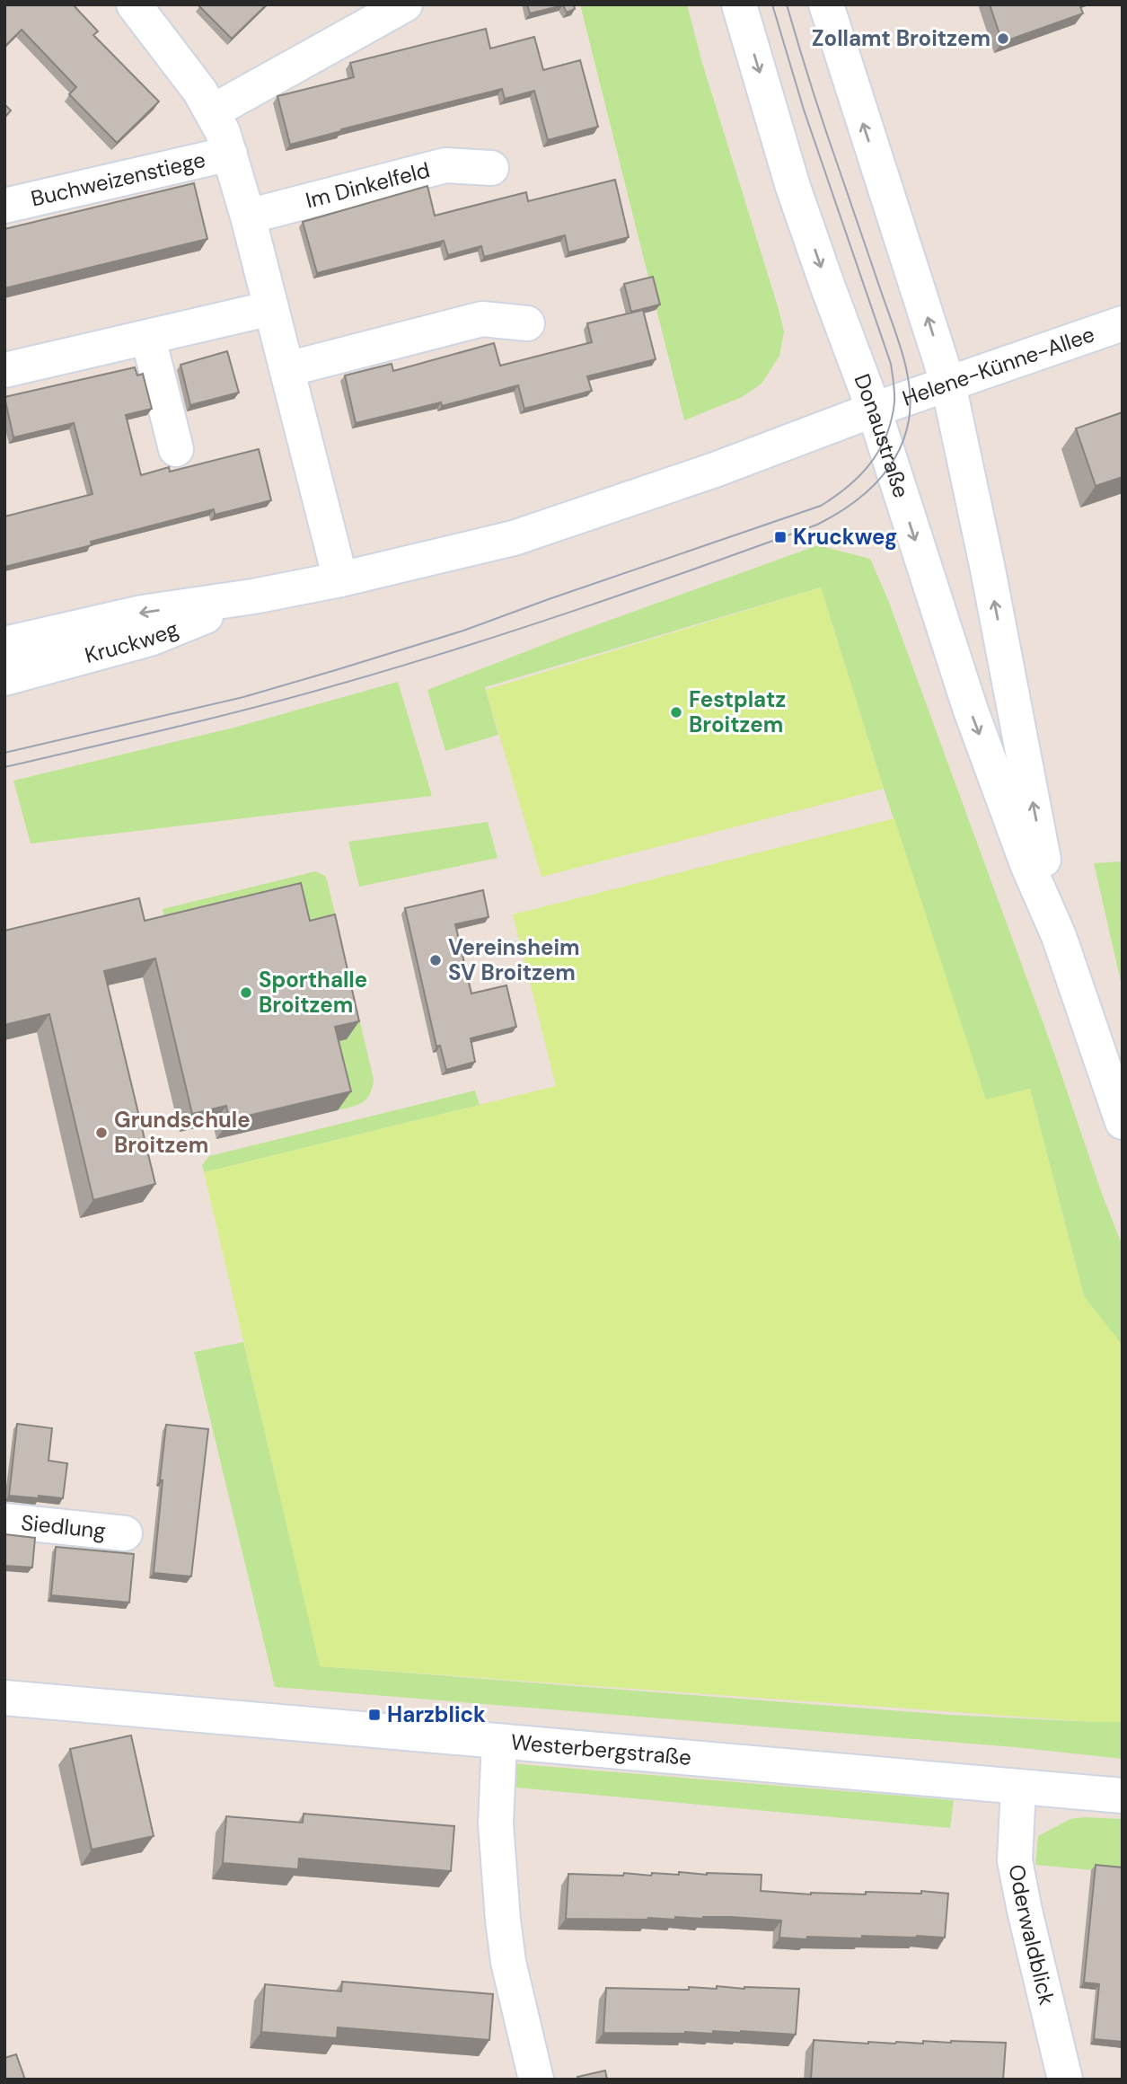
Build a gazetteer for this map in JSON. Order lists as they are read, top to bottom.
{
  "streets": {
    "street": [
      "Buchweizenstiege",
      "Im Dinkelfeld",
      "Helene-Künne-Allee",
      "Donaustraße",
      "Kruckweg",
      "Siedlung",
      "Westerbergstraße",
      "Oderwaldblick"
    ]
  },
  "crossings": [
    ["Helene-Künne-Allee", "Donaustraße"],
    ["Helene-Künne-Allee", "Kruckweg"],
    ["Donaustraße", "Kruckweg"],
    ["Westerbergstraße", "Oderwaldblick"]
  ],
  "places": {
    "other": [
      "Zollamt Broitzem",
      "Festplatz Broitzem",
      "Vereinsheim SV Broitzem",
      "Sporthalle Broitzem",
      "Grundschule Broitzem"
    ],
    "transit": ["Kruckweg", "Harzblick"]
  }
}
